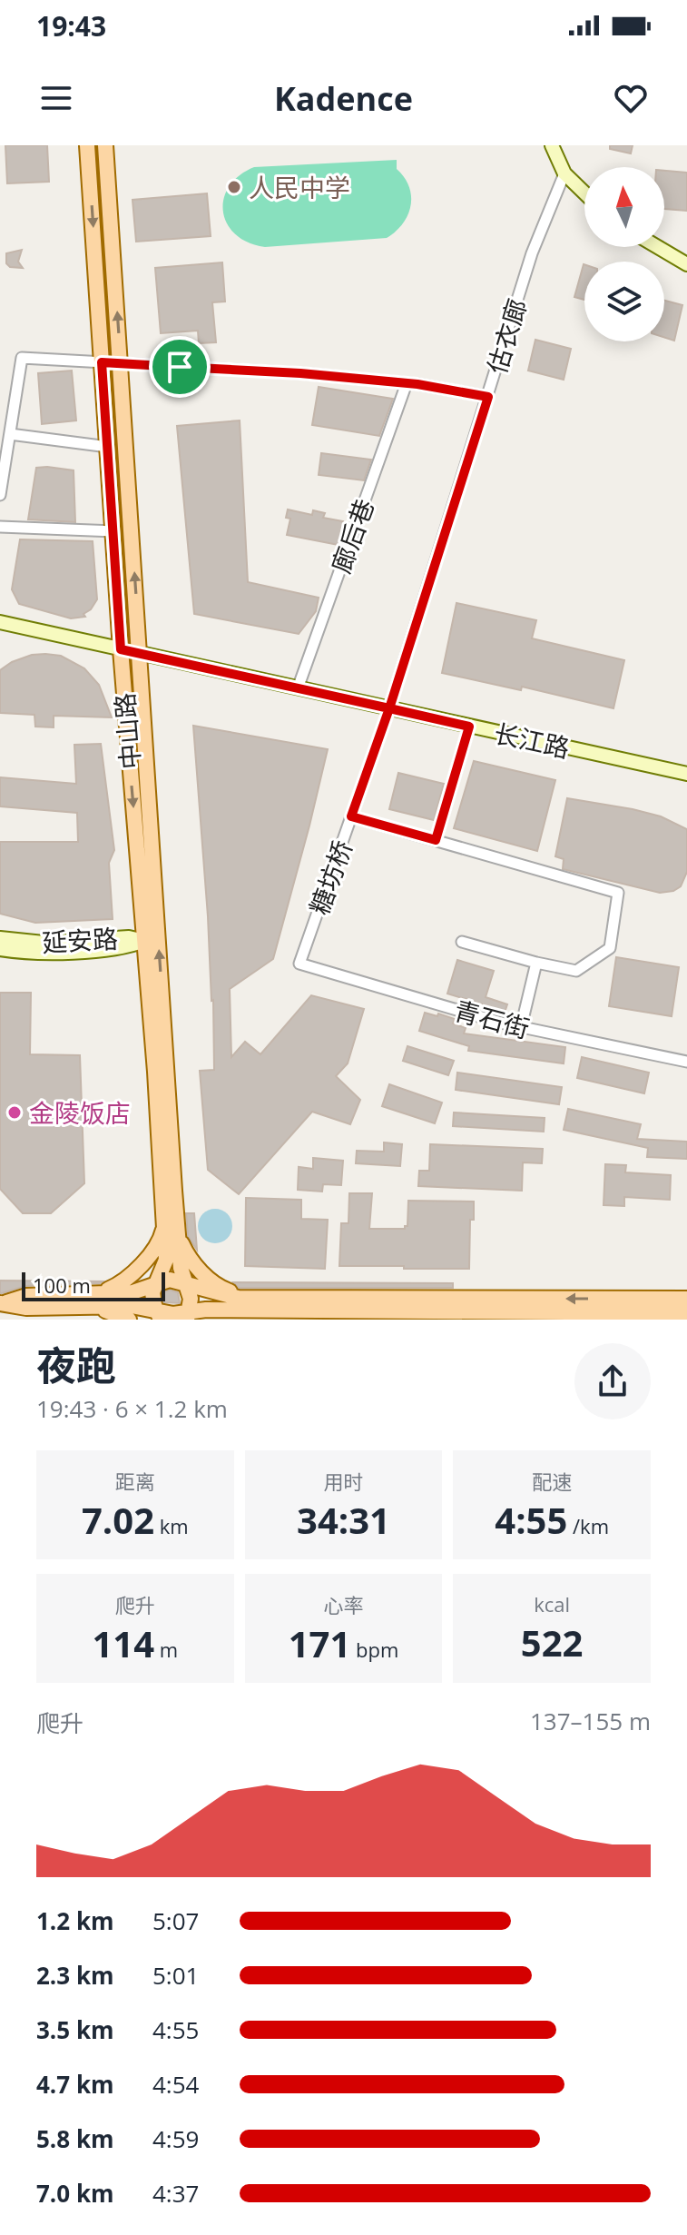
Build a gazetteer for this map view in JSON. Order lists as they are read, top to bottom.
{
  "streets": {
    "main road": ["中山路", "长江路", "延安路"],
    "street": [
      "估衣廊",
      "廊后巷",
      "糖坊桥",
      "青石街"
    ]
  },
  "crossings": [
    ["估衣廊", "长江路"],
    ["估衣廊", "糖坊桥"],
    ["廊后巷", "长江路"],
    ["中山路", "长江路"],
    ["中山路", "延安路"],
    ["长江路", "糖坊桥"],
    ["糖坊桥", "青石街"]
  ],
  "places": ["人民中学", "金陵饭店"],
  "scale_bar": "100 m",
  "north": "top",
  "page": {
    "status": "19:43",
    "header": "Kadence",
    "scale": "100 m",
    "heading": ["夜跑", "19:43 · 6 × 1.2 km"],
    "stats": [
      ["距离", "7.02 km"],
      ["用时", "34:31"],
      ["配速", "4:55 /km"],
      ["爬升", "114 m"],
      ["心率", "171 bpm"],
      ["kcal", "522"]
    ],
    "chart": ["爬升", "137–155 m"],
    "list": [
      {
        "name": "1.2 km",
        "note": "5:07"
      },
      {
        "name": "2.3 km",
        "note": "5:01"
      },
      {
        "name": "3.5 km",
        "note": "4:55"
      },
      {
        "name": "4.7 km",
        "note": "4:54"
      },
      {
        "name": "5.8 km",
        "note": "4:59"
      },
      {
        "name": "7.0 km",
        "note": "4:37"
      }
    ]
  }
}
